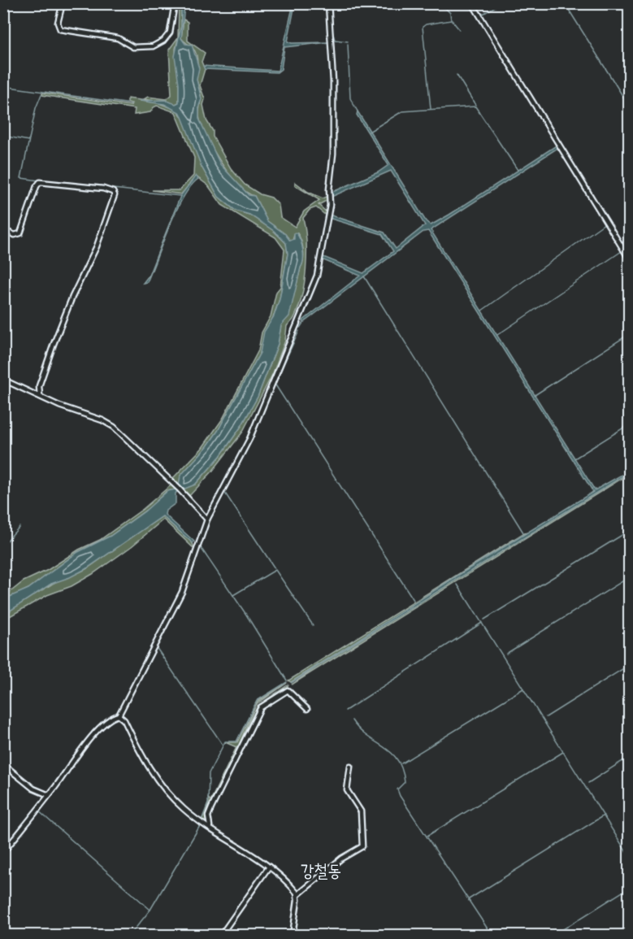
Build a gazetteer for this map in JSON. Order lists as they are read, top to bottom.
{
  "districts": ["강철동"]
}
